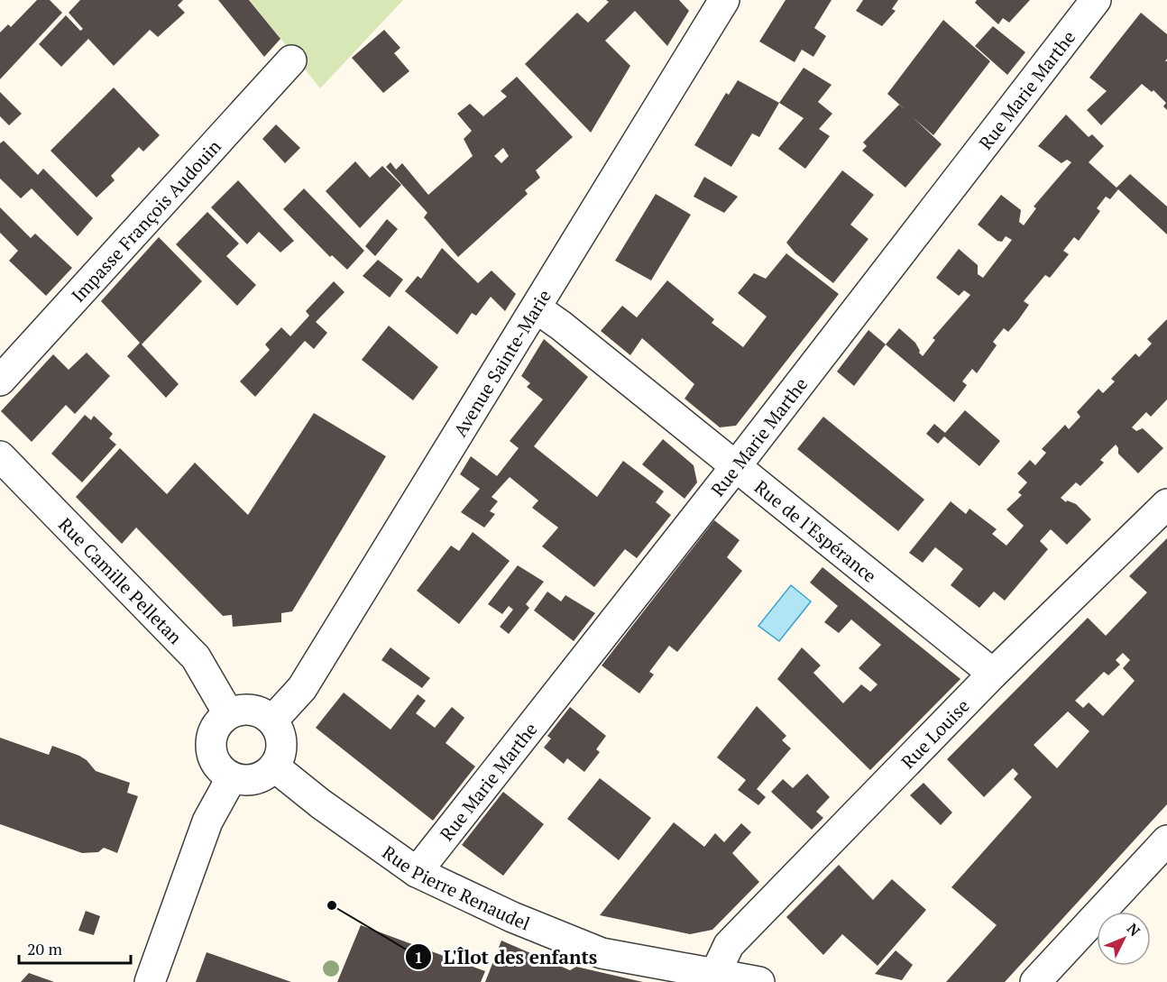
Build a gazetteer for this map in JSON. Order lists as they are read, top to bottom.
{
  "streets": {
    "street": [
      "Rue Marie Marthe",
      "Impasse François Audouin",
      "Avenue Sainte-Marie",
      "Rue de l'Espérance",
      "Rue Camille Pelletan",
      "Rue Louise",
      "Rue Pierre Renaudel"
    ]
  },
  "crossings": [
    ["Rue Marie Marthe", "Rue de l'Espérance"],
    ["Rue Marie Marthe", "Rue Pierre Renaudel"],
    ["Avenue Sainte-Marie", "Rue de l'Espérance"],
    ["Avenue Sainte-Marie", "Rue Camille Pelletan"],
    ["Avenue Sainte-Marie", "Rue Pierre Renaudel"],
    ["Rue de l'Espérance", "Rue Louise"],
    ["Rue Camille Pelletan", "Rue Pierre Renaudel"],
    ["Rue Louise", "Rue Pierre Renaudel"]
  ],
  "places": ["L'Îlot des enfants"],
  "scale_bar": "20 m",
  "north": "top right"
}
